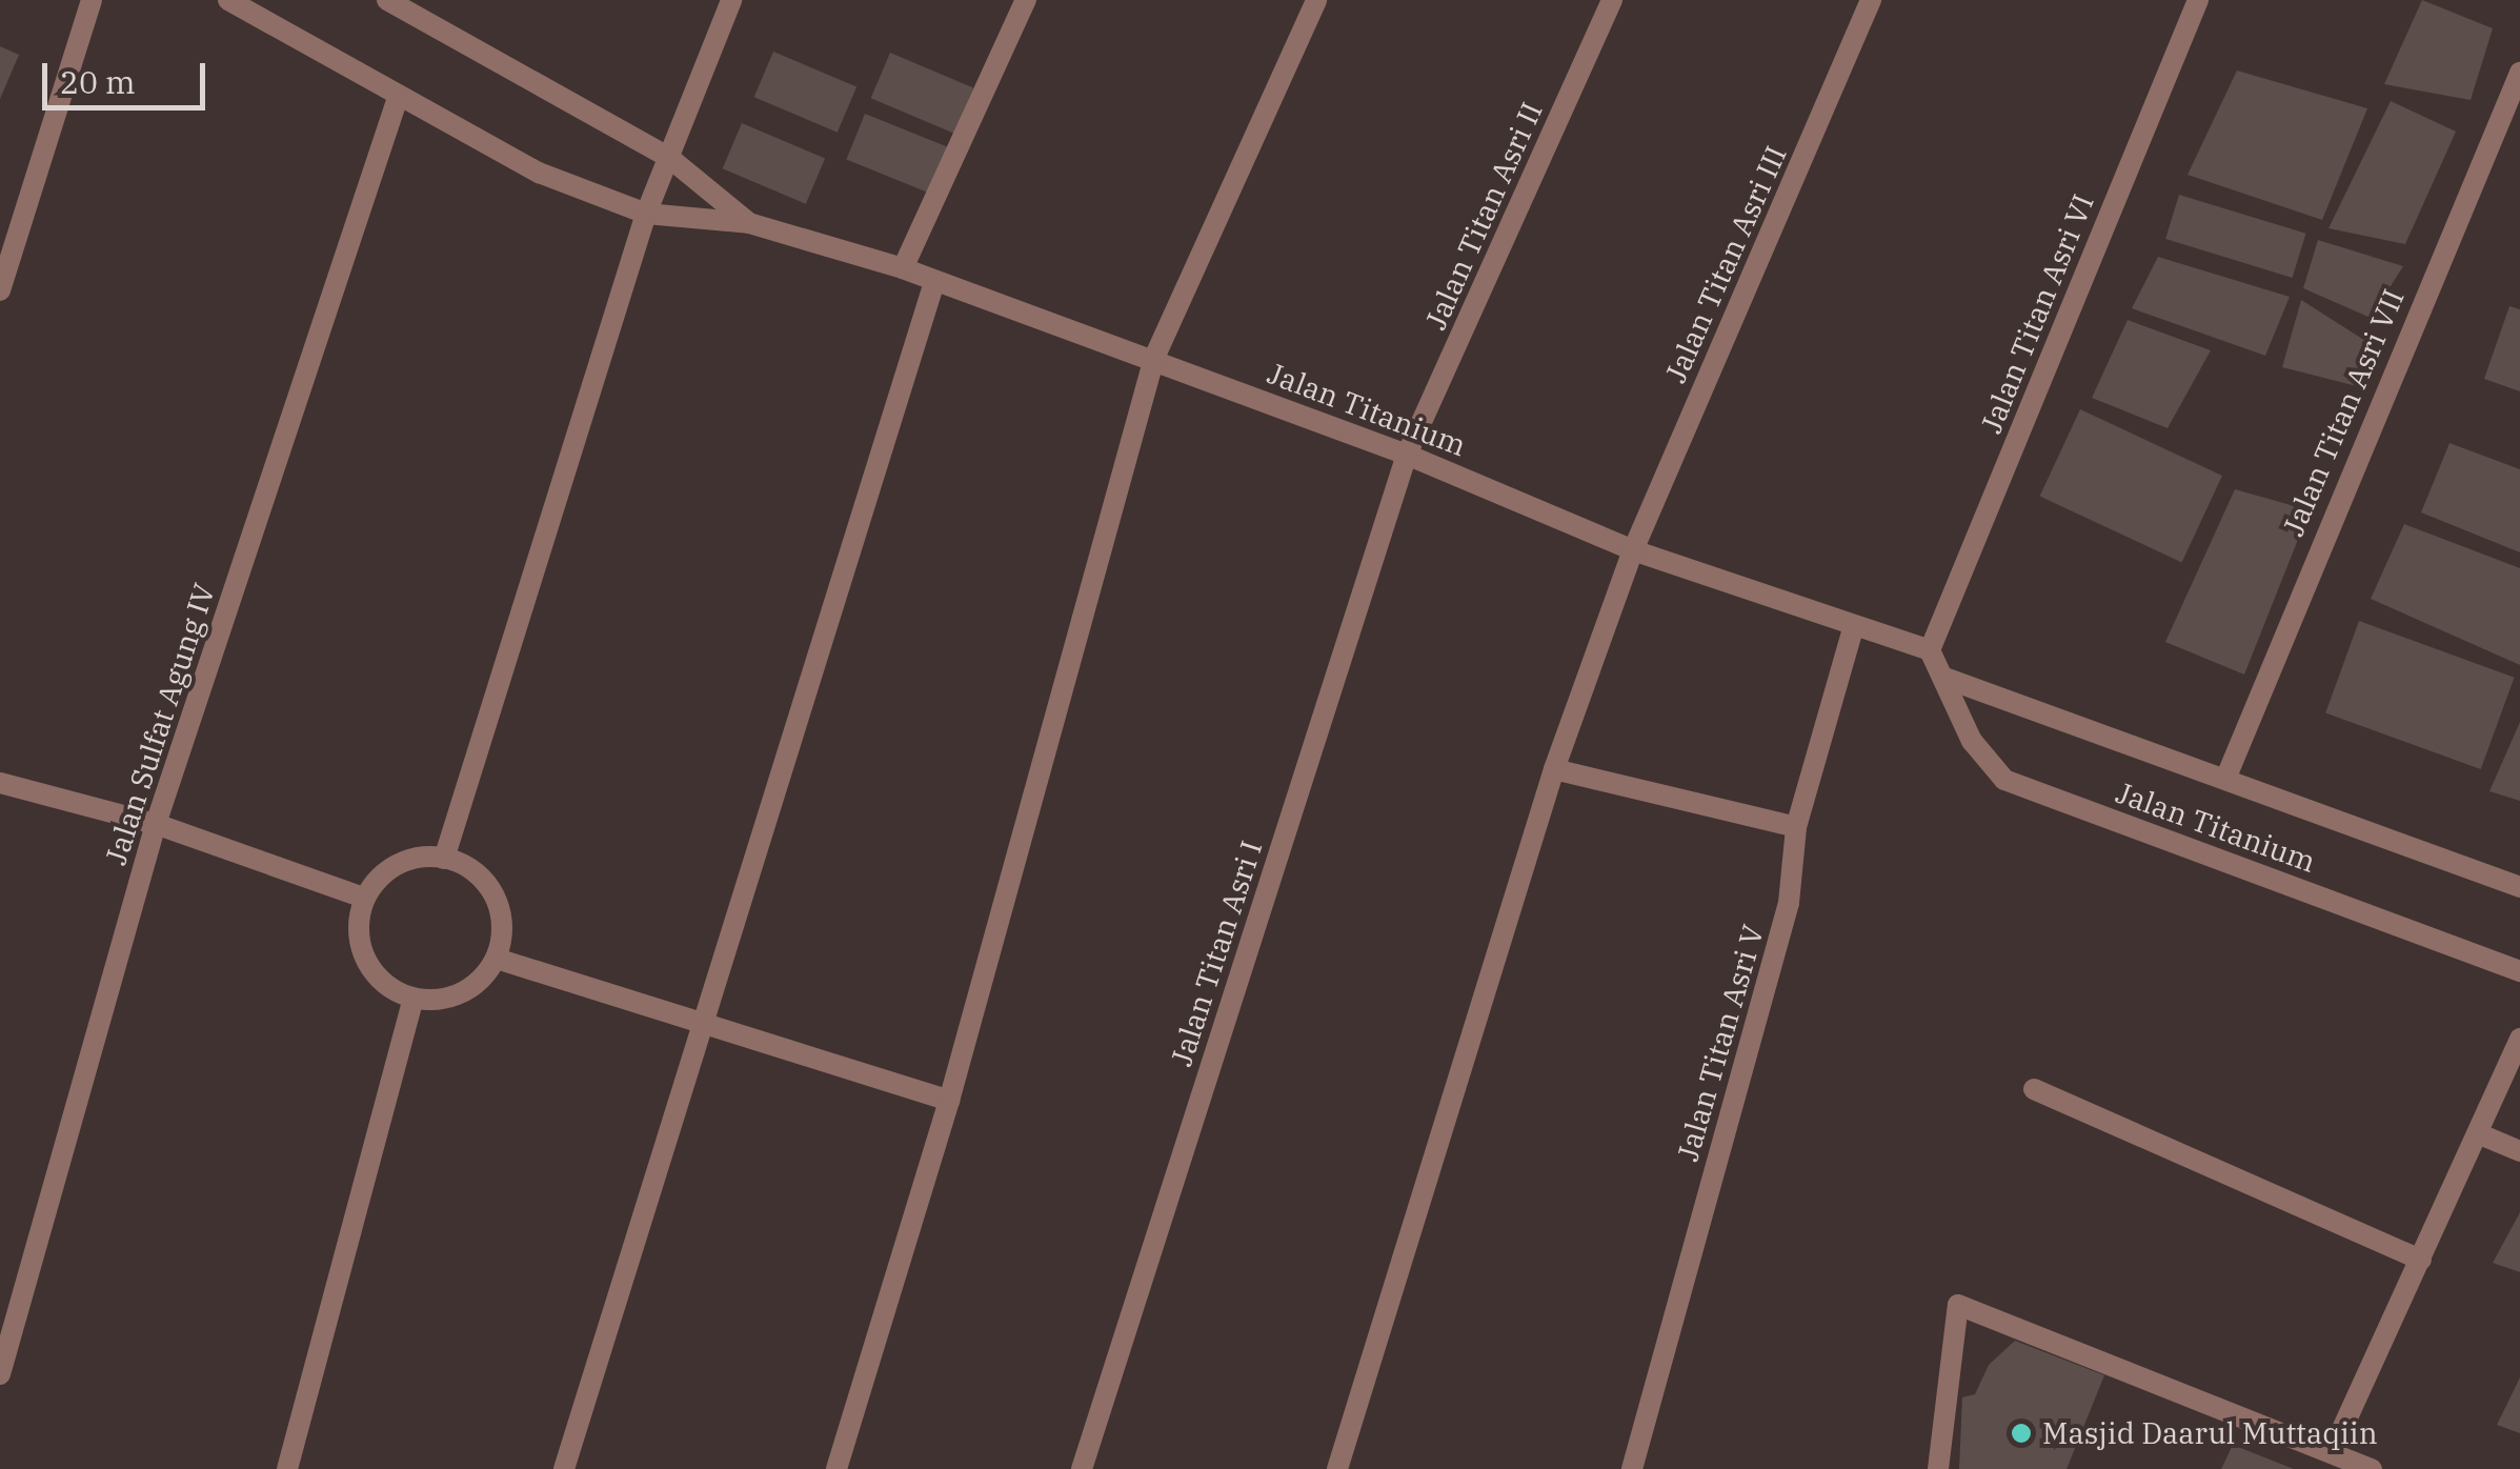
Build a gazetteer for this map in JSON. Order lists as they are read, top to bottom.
{
  "streets": {
    "street": [
      "Jalan Titan Asri II",
      "Jalan Titan Asri III",
      "Jalan Titan Asri VI",
      "Jalan Titanium",
      "Jalan Titan Asri VII",
      "Jalan Sulfat Agung IV",
      "Jalan Titan Asri I",
      "Jalan Titan Asri V"
    ]
  },
  "crossings": [
    ["Jalan Titan Asri II", "Jalan Titanium"],
    ["Jalan Titan Asri II", "Jalan Titan Asri I"],
    ["Jalan Titan Asri III", "Jalan Titanium"],
    ["Jalan Titan Asri VI", "Jalan Titanium"],
    ["Jalan Titanium", "Jalan Titan Asri VII"],
    ["Jalan Titanium", "Jalan Sulfat Agung IV"],
    ["Jalan Titanium", "Jalan Titan Asri I"],
    ["Jalan Titanium", "Jalan Titan Asri V"]
  ],
  "places": ["Masjid Daarul Muttaqiin"],
  "scale_bar": "20 m"
}
